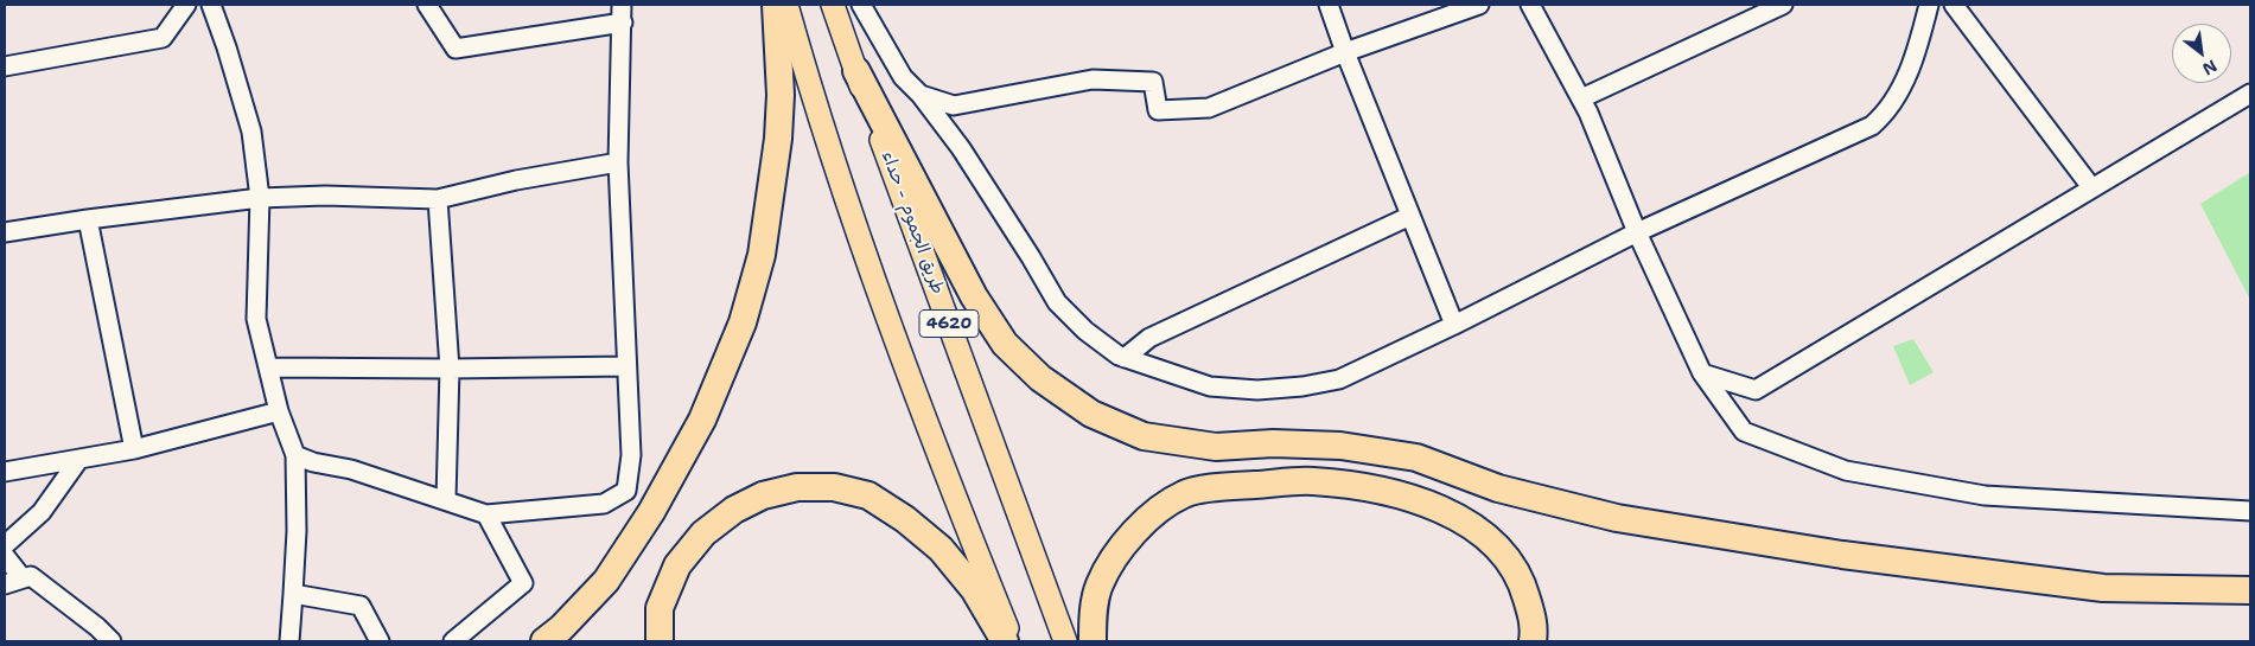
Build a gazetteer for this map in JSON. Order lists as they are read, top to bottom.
{
  "streets": {
    "main road": ["طريق الجموم - حداء", "4620"]
  },
  "north": "bottom right"
}
